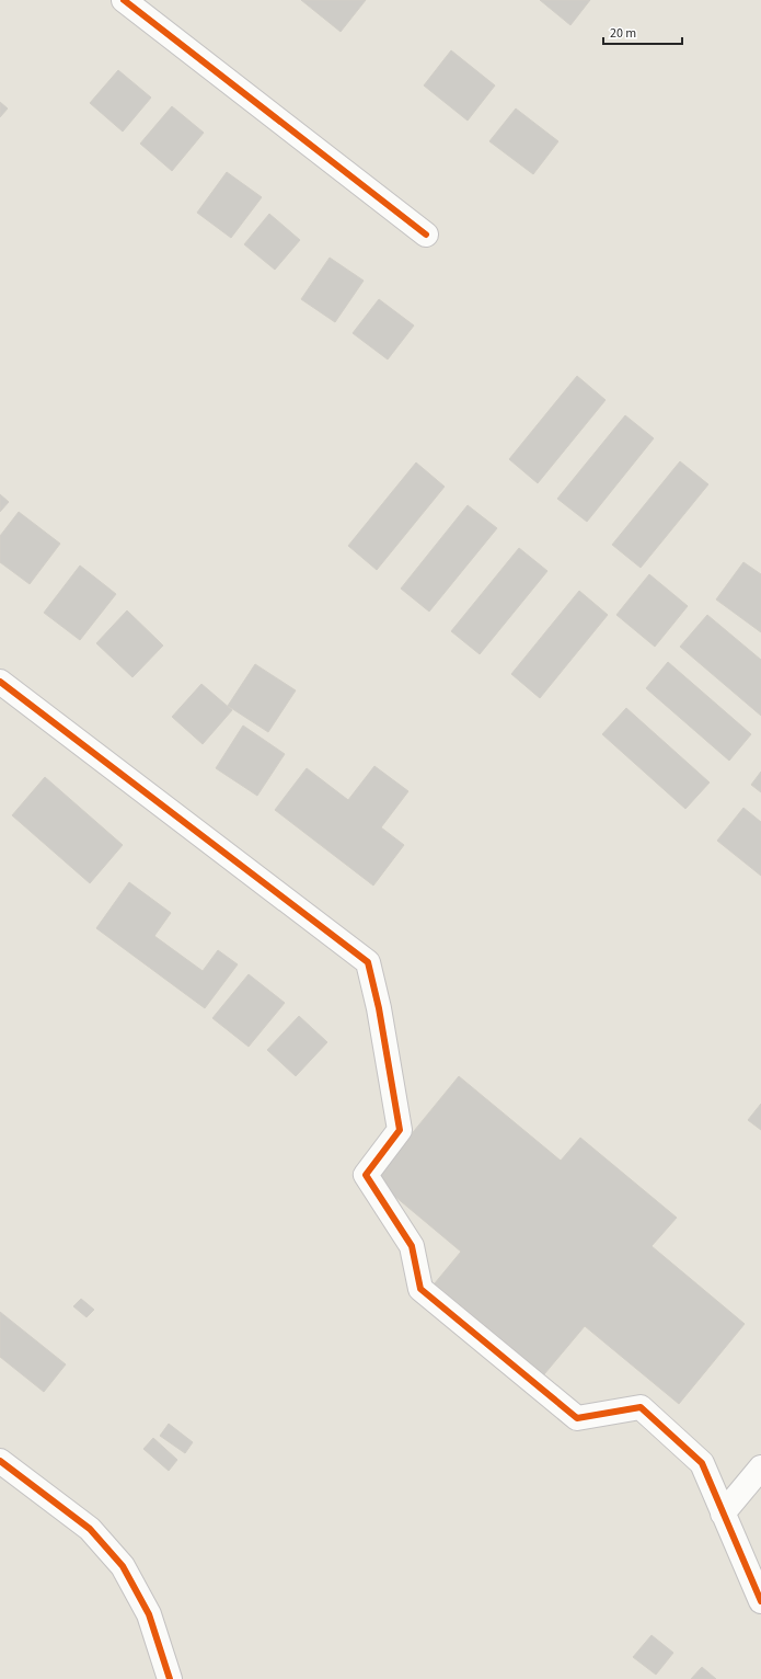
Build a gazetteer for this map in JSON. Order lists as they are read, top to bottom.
{
  "scale_bar": "20 m"
}
